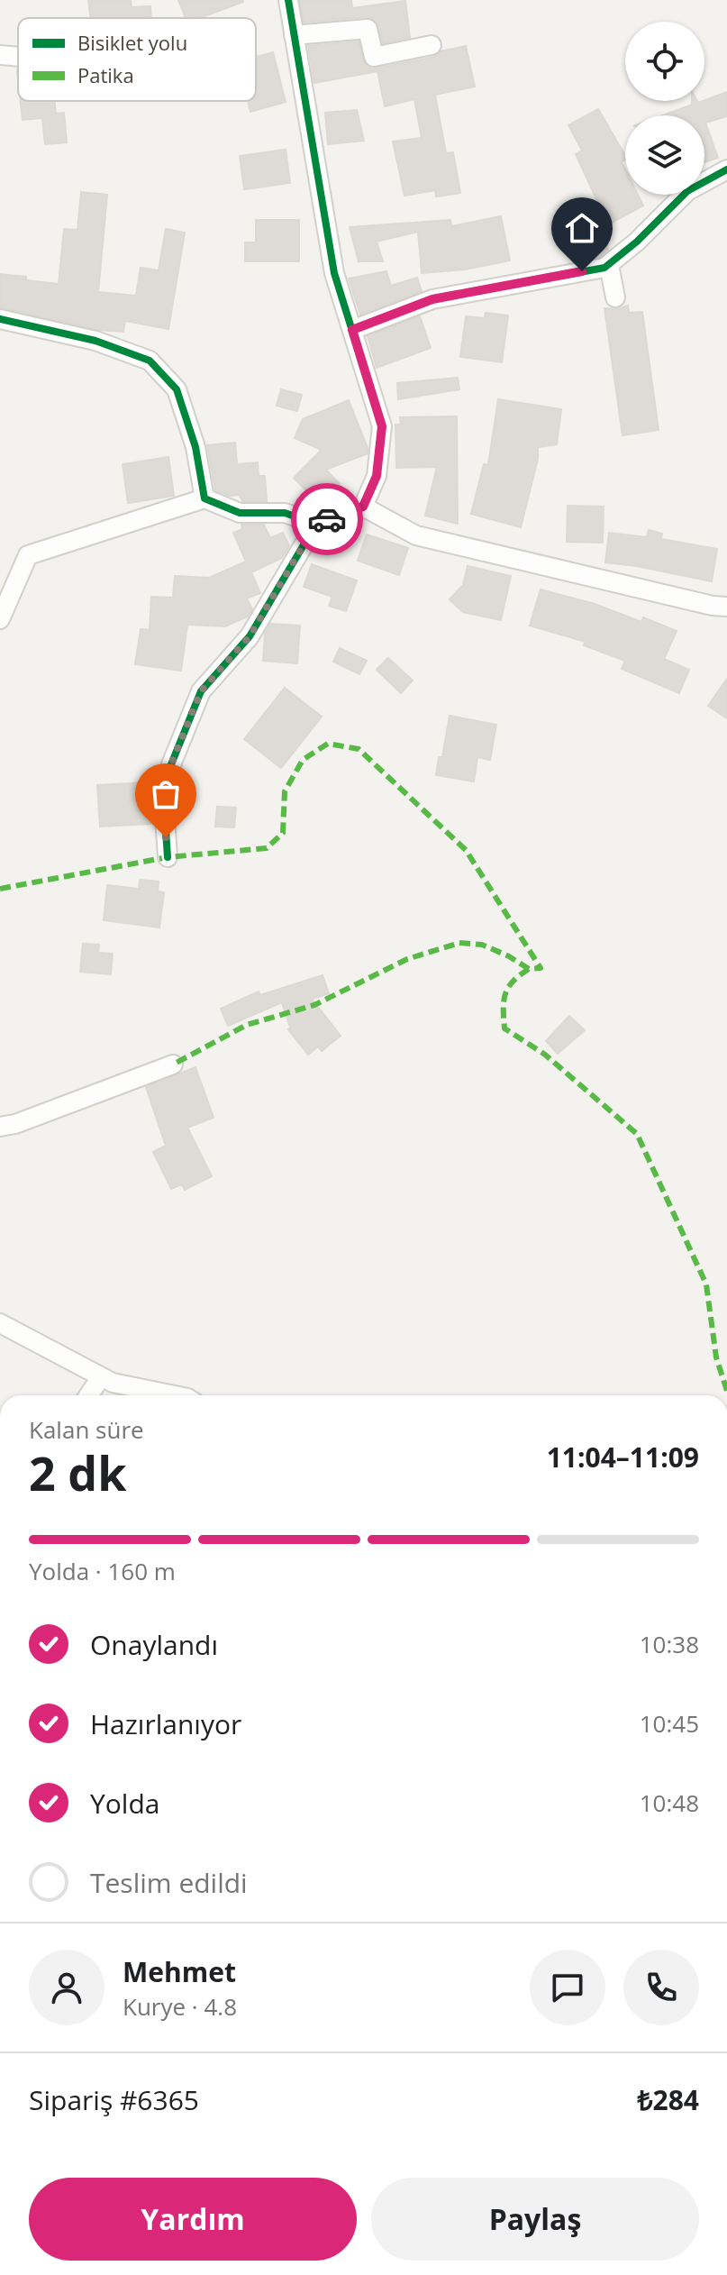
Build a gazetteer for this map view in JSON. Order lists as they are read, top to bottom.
{
  "legend": ["Bisiklet yolu", "Patika"],
  "page": {
    "heading": ["2 dk", "Kalan süre", "11:04–11:09"],
    "panel": [
      "Mehmet",
      "Kurye · 4.8",
      "Sipariş #6365",
      "₺284"
    ],
    "bar": "Yolda · 160 m",
    "list": [
      ["Onaylandı", "10:38"],
      ["Hazırlanıyor", "10:45"],
      ["Yolda", "10:48"],
      "Teslim edildi"
    ],
    "buttons": ["Yardım", "Paylaş"]
  }
}
